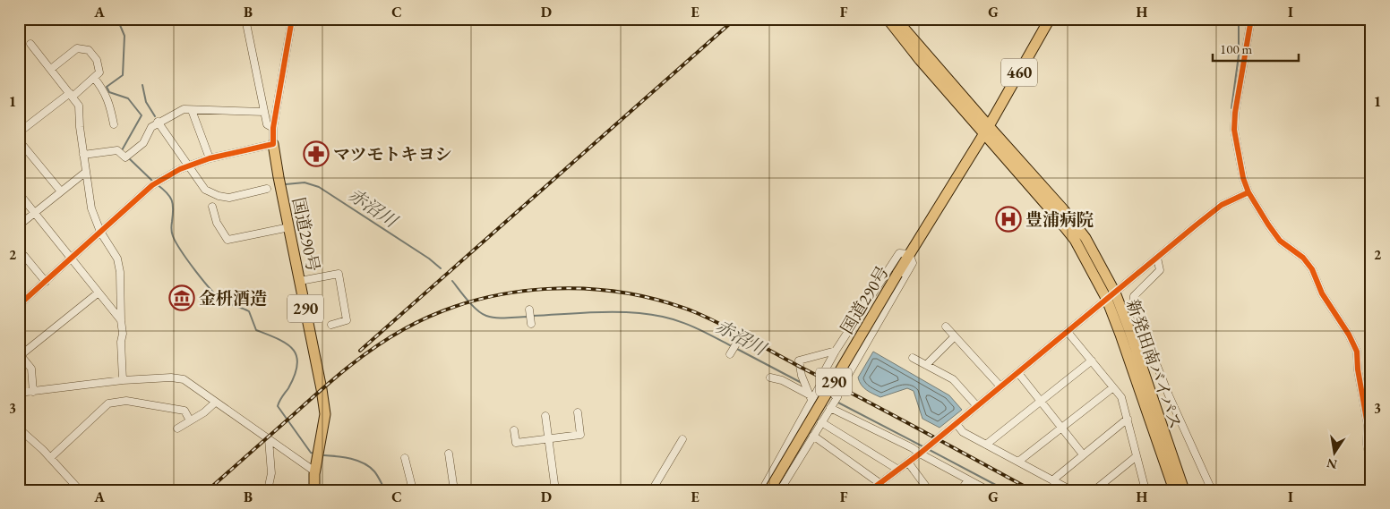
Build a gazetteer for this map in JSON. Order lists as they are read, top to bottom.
{
  "streets": {
    "highway": [
      "460",
      "国道290号",
      "290",
      "新発田南バイパス"
    ]
  },
  "crossings": [
    ["460", "国道290号"],
    ["460", "新発田南バイパス"],
    ["国道290号", "新発田南バイパス"]
  ],
  "water": ["赤沼川"],
  "places": {
    "pharmacy": ["マツモトキヨシ"],
    "hospital": ["豊浦病院"],
    "museum": ["金枡酒造"]
  },
  "scale_bar": "100 m",
  "north": "bottom",
  "grid": {
    "columns": [
      "A",
      "B",
      "C",
      "D",
      "E",
      "F",
      "G",
      "H",
      "I"
    ],
    "rows": ["1", "2", "3"]
  }
}
